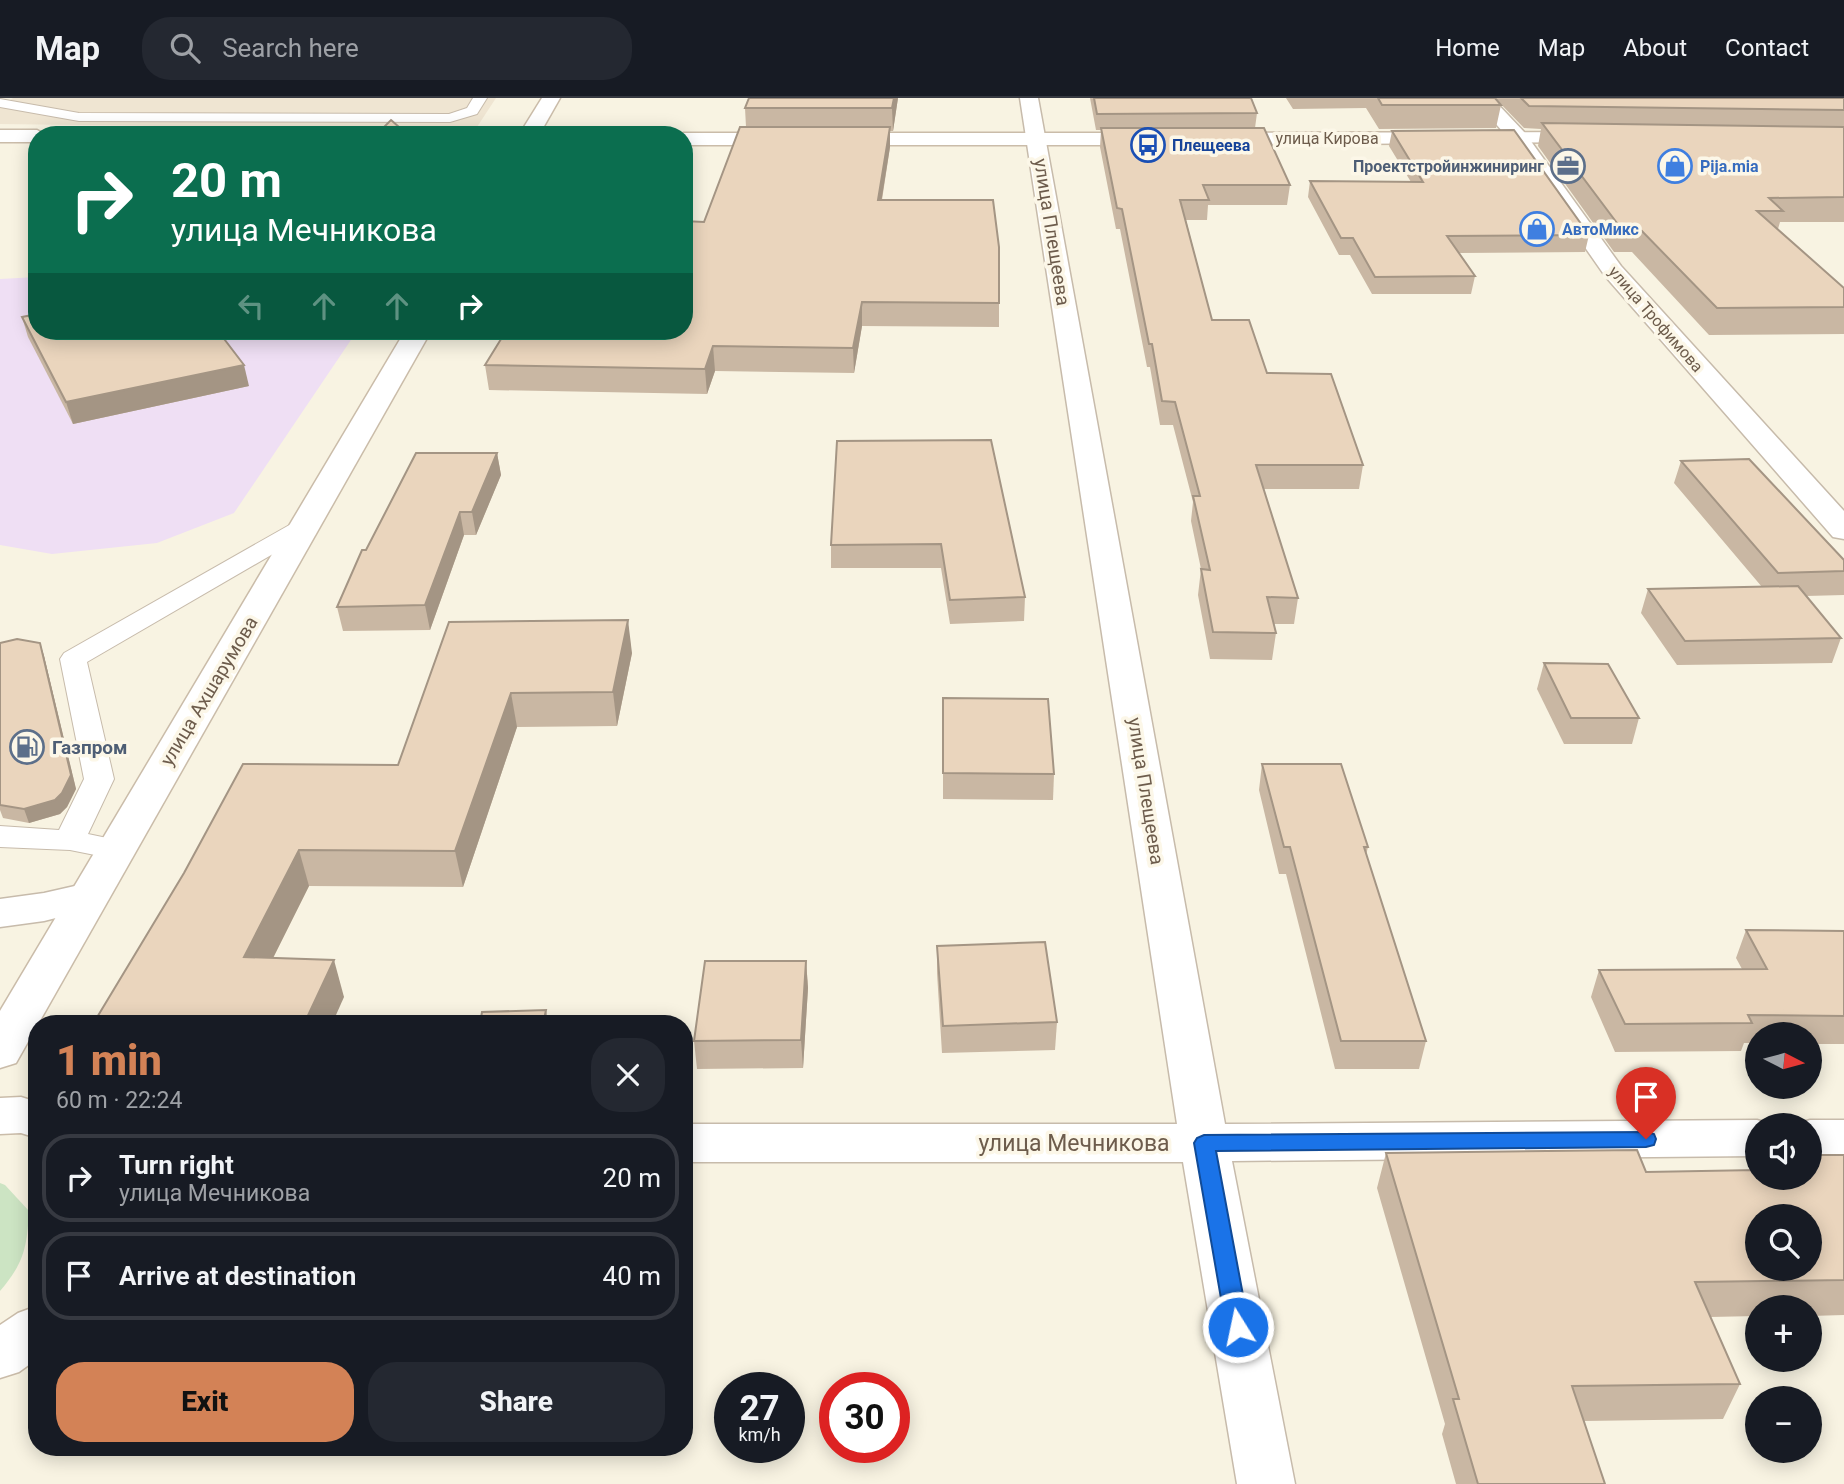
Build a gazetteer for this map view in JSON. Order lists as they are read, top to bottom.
{
  "streets": {
    "street": [
      "улица Кирова",
      "улица Плещеева",
      "улица Трофимова",
      "улица Ахшарумова",
      "улица Мечникова"
    ]
  },
  "crossings": [
    ["улица Кирова", "улица Трофимова"],
    ["улица Плещеева", "улица Мечникова"]
  ],
  "places": {
    "bus stop": ["Плещеева"],
    "office": ["Проектстройинжиниринг"],
    "shop": ["Pija.mia", "АвтоМикс"],
    "fuel station": ["Газпром"]
  },
  "north": "right",
  "page": {
    "header": "Map",
    "search": "Search here",
    "nav": [
      "Home",
      "Map",
      "About",
      "Contact"
    ],
    "turn": ["20 m", "улица Мечникова"],
    "heading": ["1 min", "60 m · 22:24"],
    "map_buttons": ["+", "−"],
    "list": [
      {
        "name": "Turn right",
        "note": "улица Мечникова",
        "value": "20 m"
      },
      {
        "name": "Arrive at destination",
        "value": "40 m"
      }
    ],
    "buttons": ["Exit", "Share"],
    "speed": "27 km/h",
    "limit": "30"
  }
}
